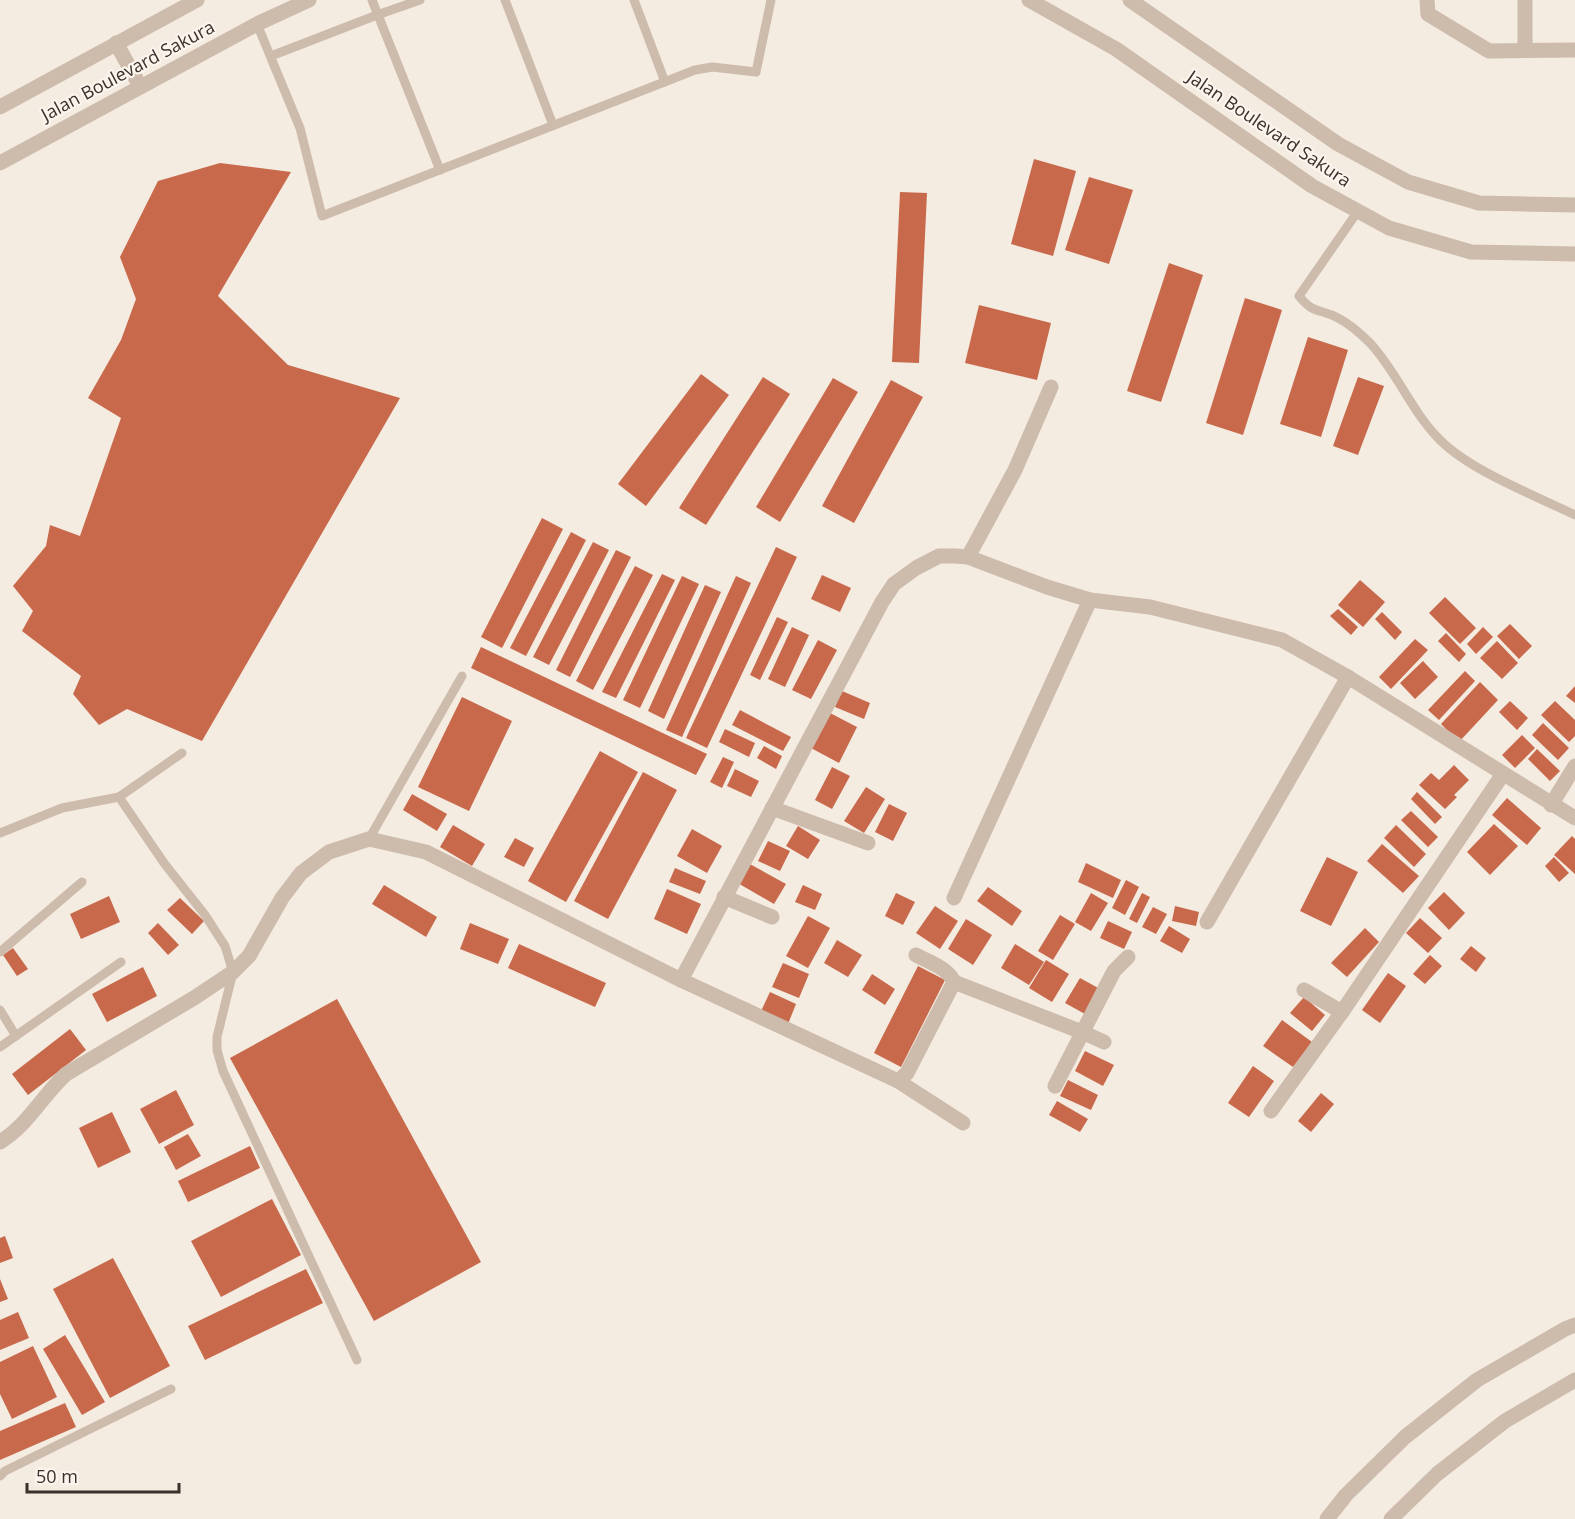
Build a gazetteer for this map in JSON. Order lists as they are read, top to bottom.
{
  "streets": {
    "street": ["Jalan Boulevard Sakura"]
  },
  "scale_bar": "50 m"
}
